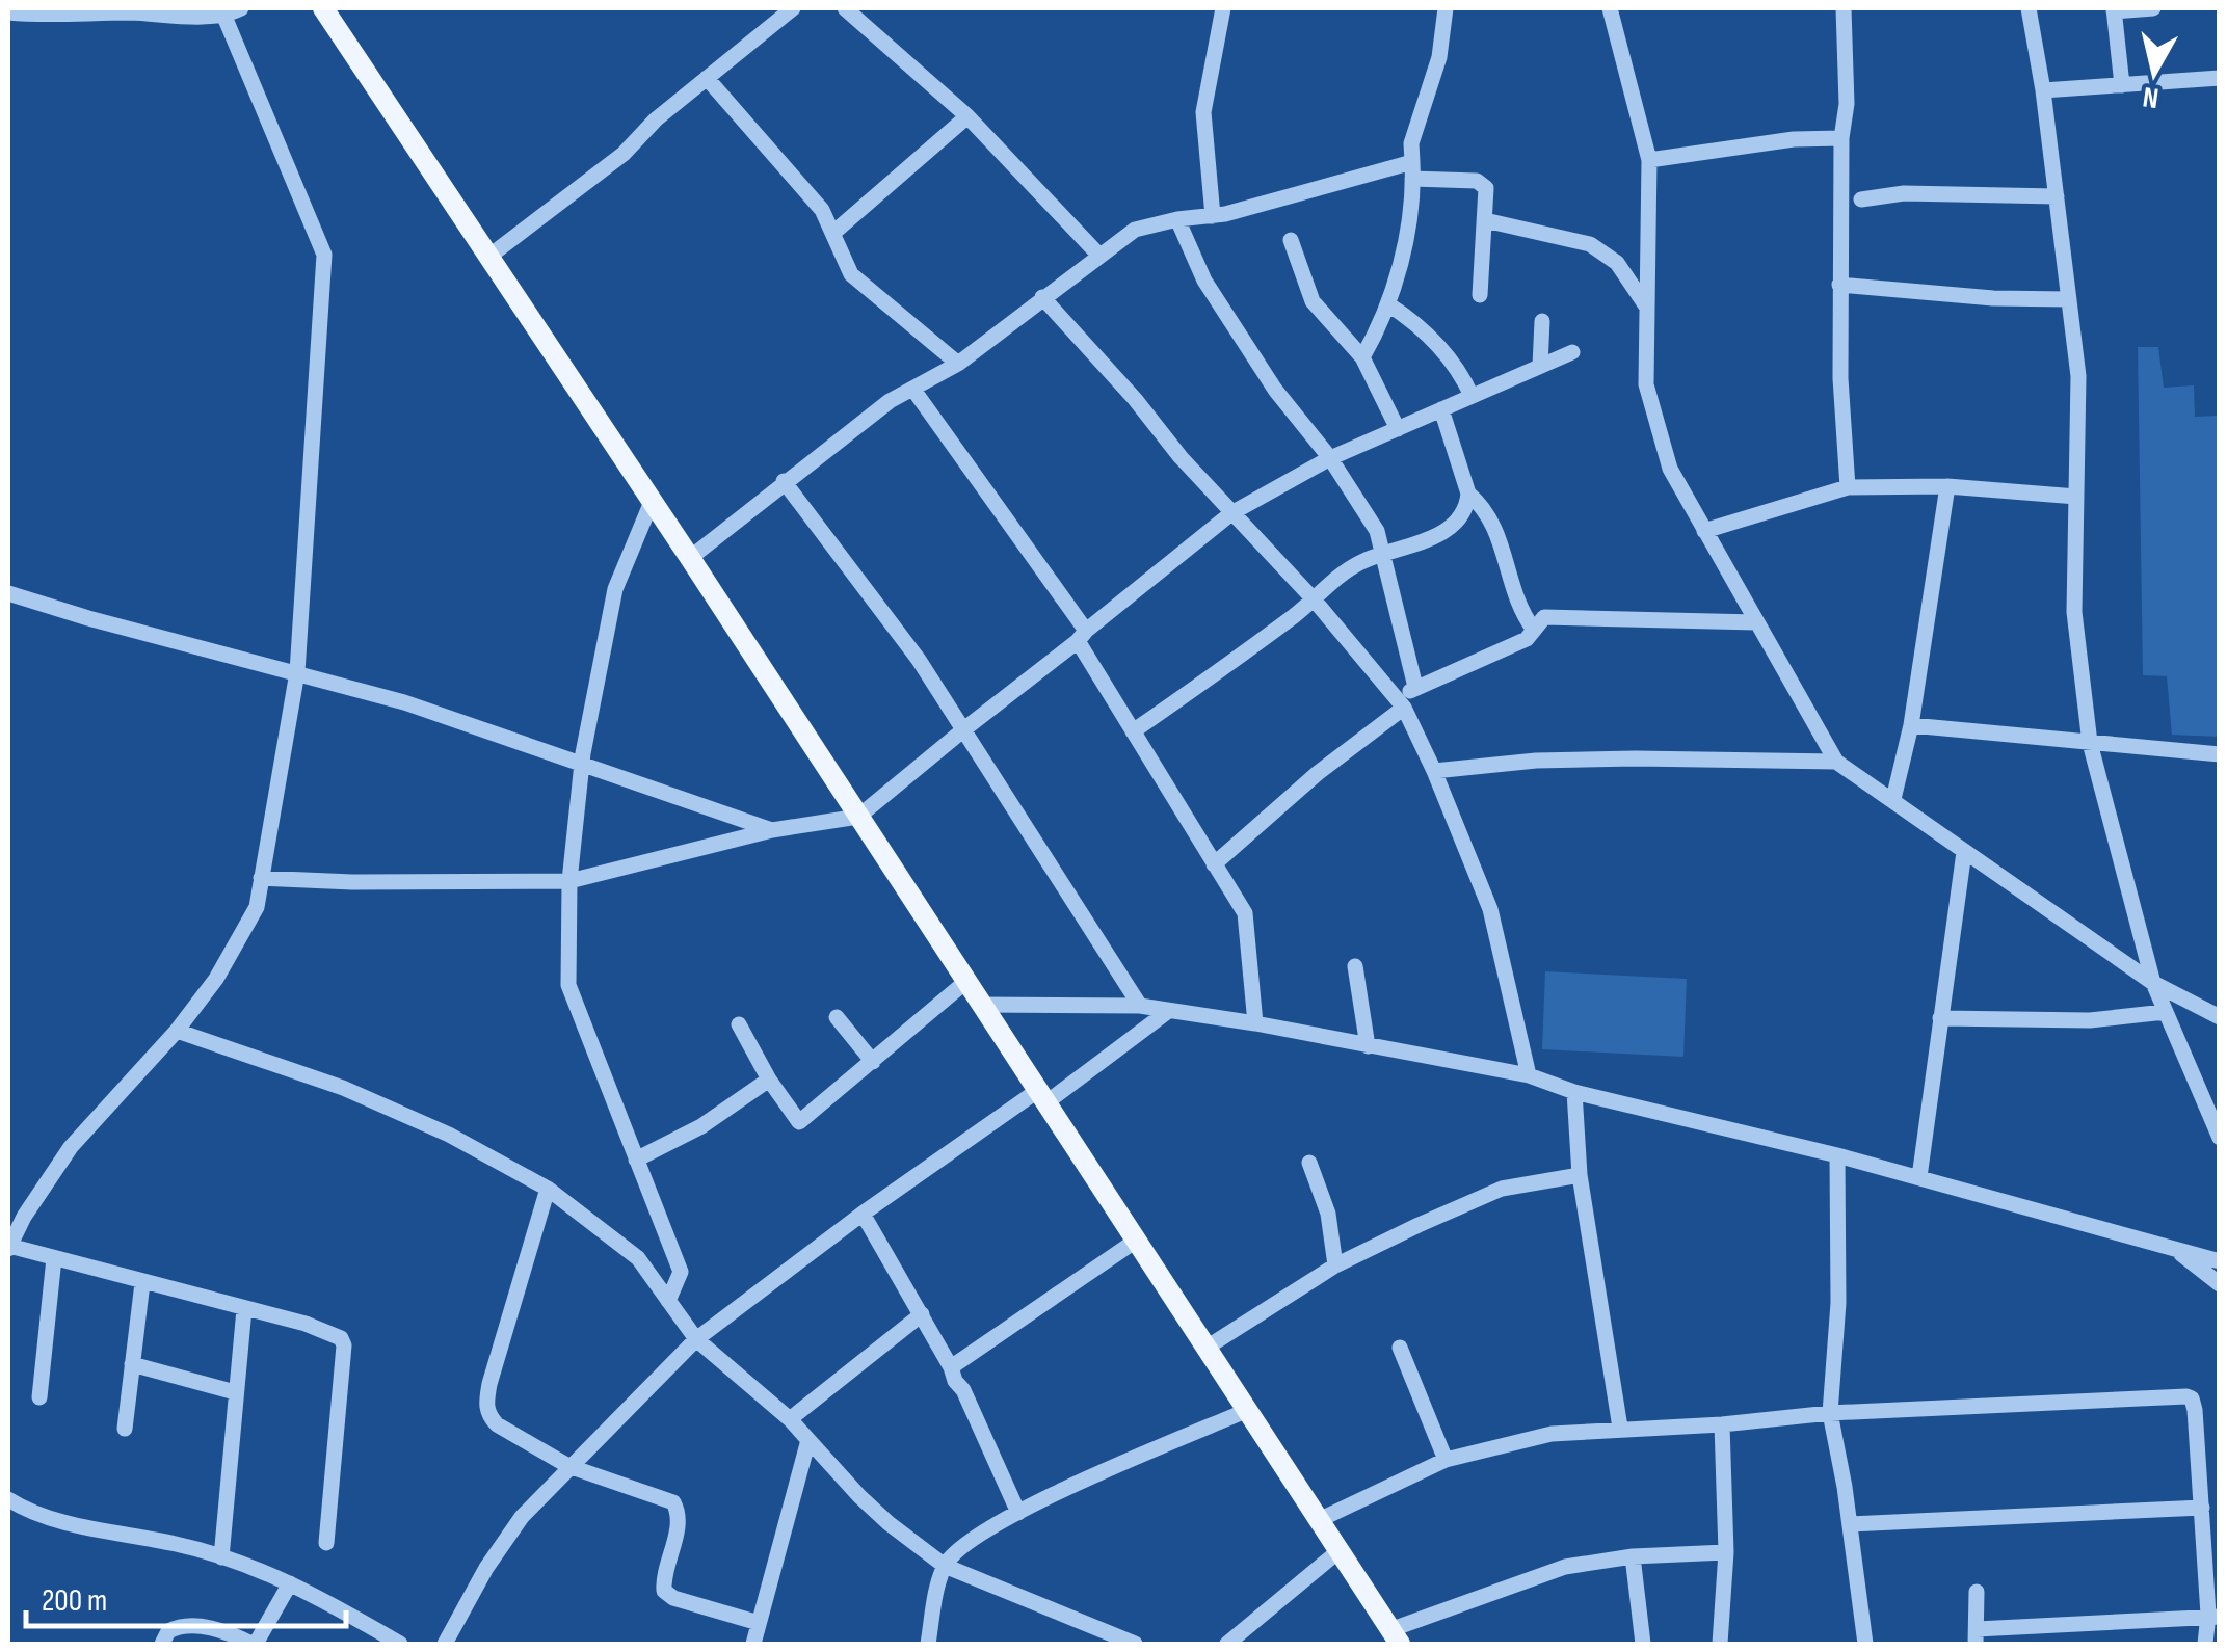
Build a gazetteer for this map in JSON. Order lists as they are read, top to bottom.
{
  "scale_bar": "200 m",
  "north": "bottom"
}
